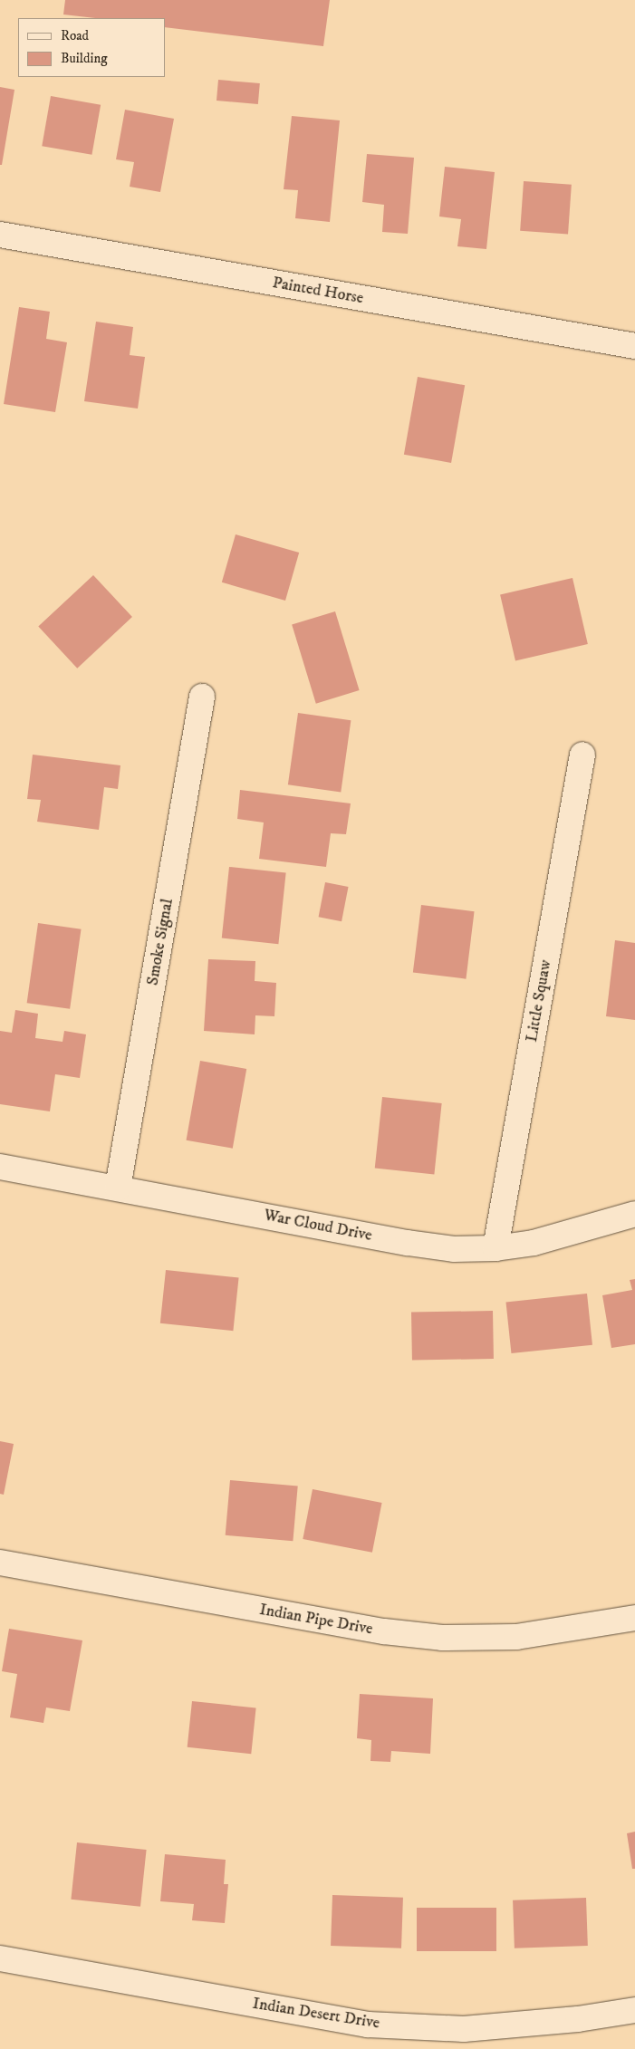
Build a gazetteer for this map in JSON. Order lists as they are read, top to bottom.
{
  "streets": {
    "street": [
      "Painted Horse",
      "Smoke Signal",
      "Little Squaw",
      "War Cloud Drive",
      "Indian Pipe Drive",
      "Indian Desert Drive"
    ]
  },
  "crossings": [
    ["Smoke Signal", "War Cloud Drive"],
    ["Little Squaw", "War Cloud Drive"]
  ],
  "legend": ["Road", "Building"]
}
